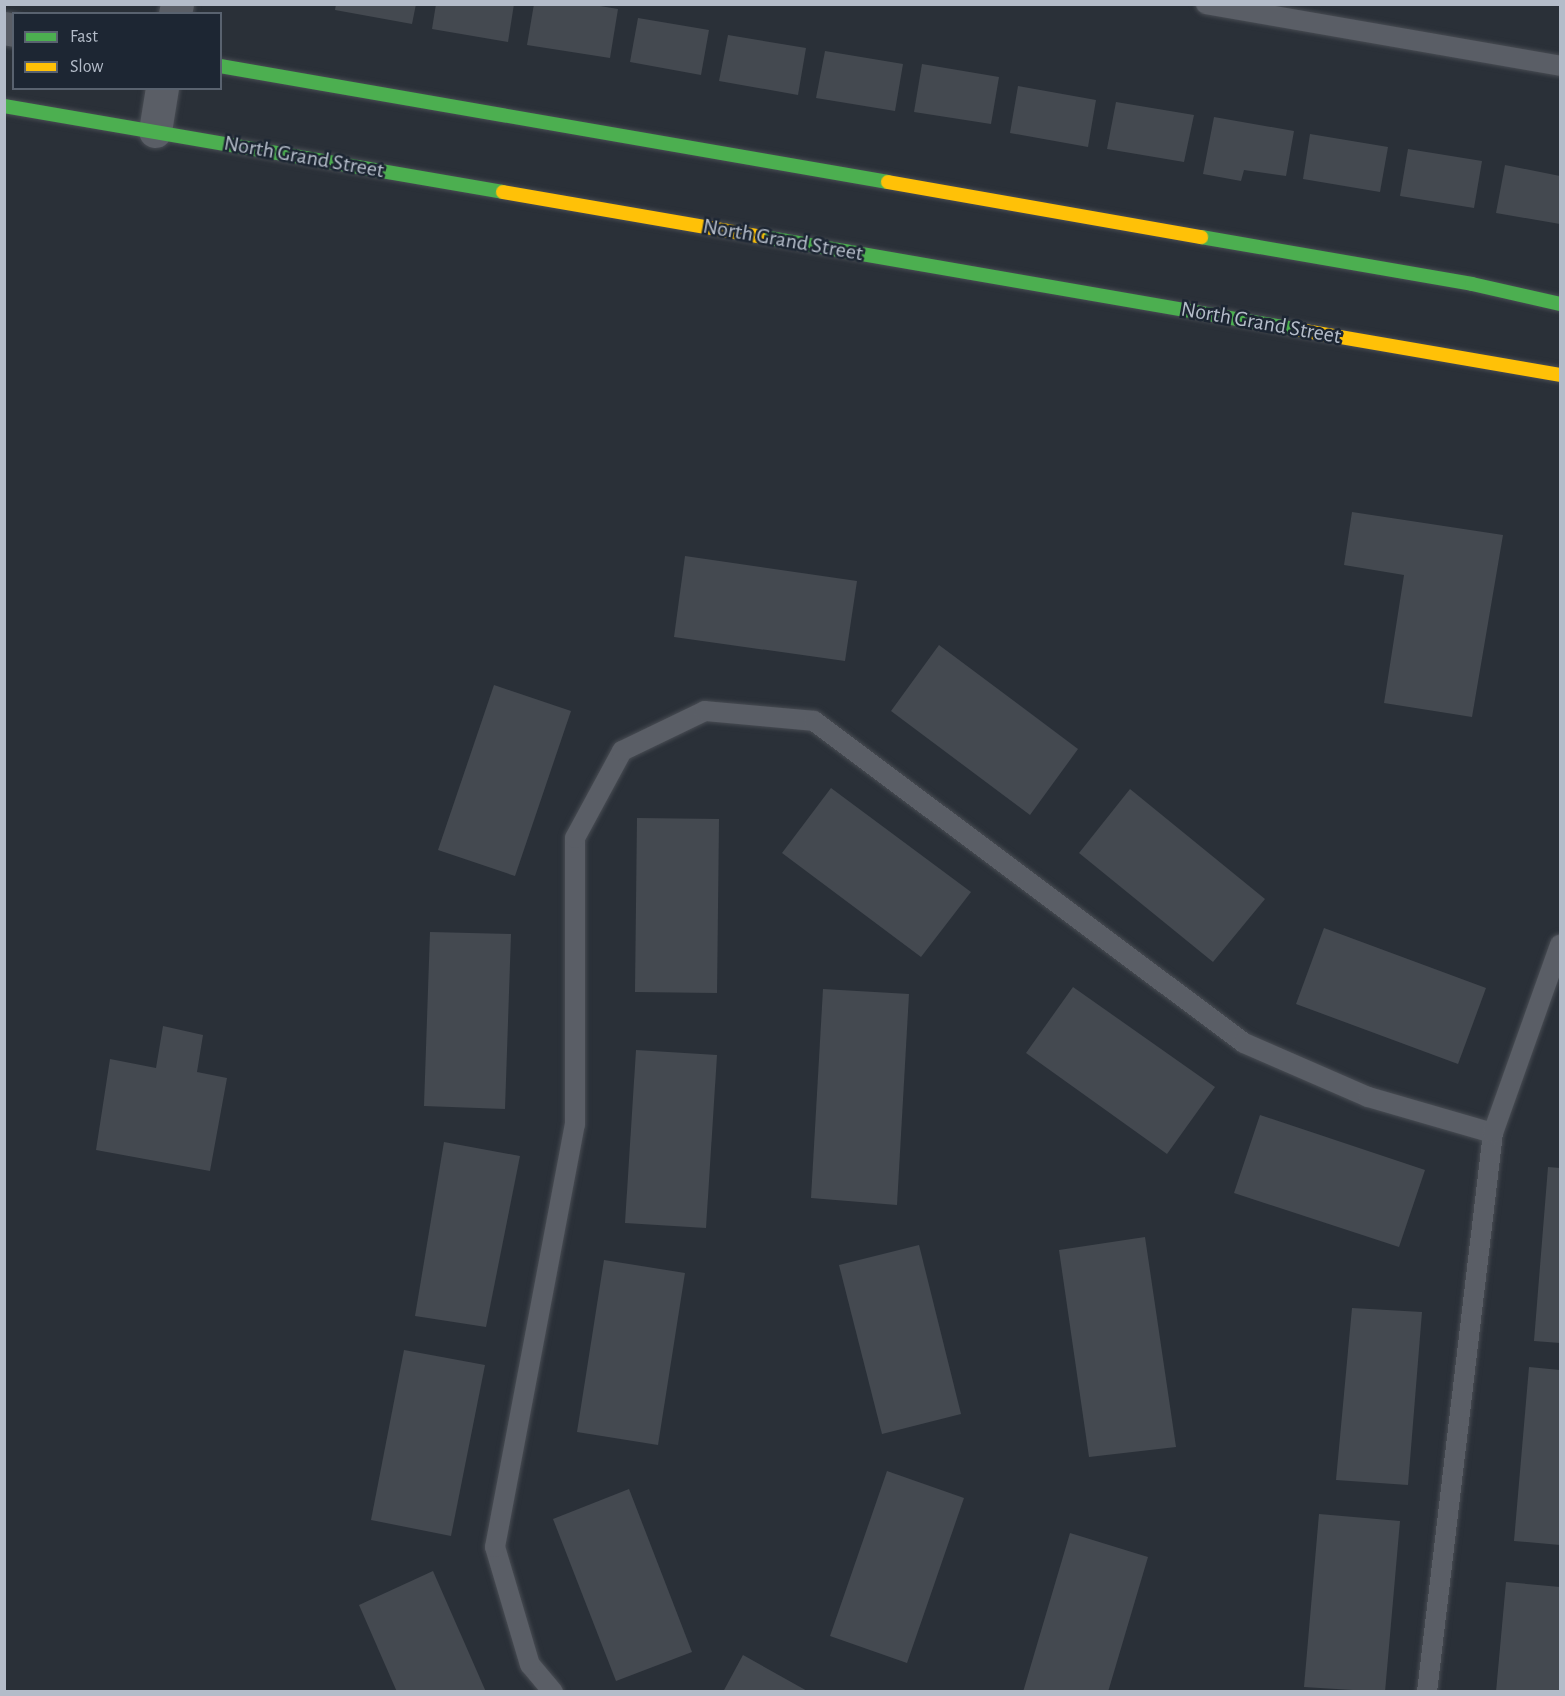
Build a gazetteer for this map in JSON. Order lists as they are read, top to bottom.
{
  "streets": {
    "main road": ["North Grand Street"]
  },
  "legend": ["Fast", "Slow"]
}
